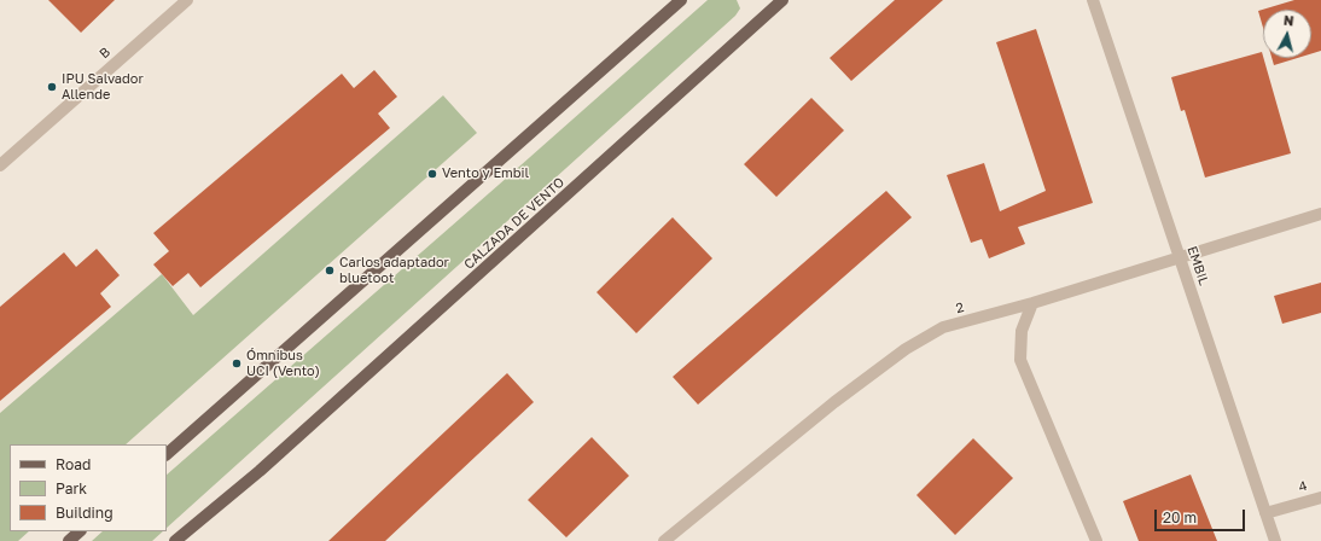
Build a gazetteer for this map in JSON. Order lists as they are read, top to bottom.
{
  "streets": {
    "main road": ["CALZADA DE VENTO"],
    "street": [
      "B",
      "EMBIL",
      "2",
      "4"
    ]
  },
  "crossings": [
    ["EMBIL", "2"],
    ["EMBIL", "4"]
  ],
  "places": [
    "IPU Salvador Allende",
    "Vento y Embil",
    "Carlos adaptador bluetoot",
    "Ómnibus UCI (Vento)"
  ],
  "legend": ["Road", "Park", "Building"],
  "scale_bar": "20 m",
  "north": "top"
}
